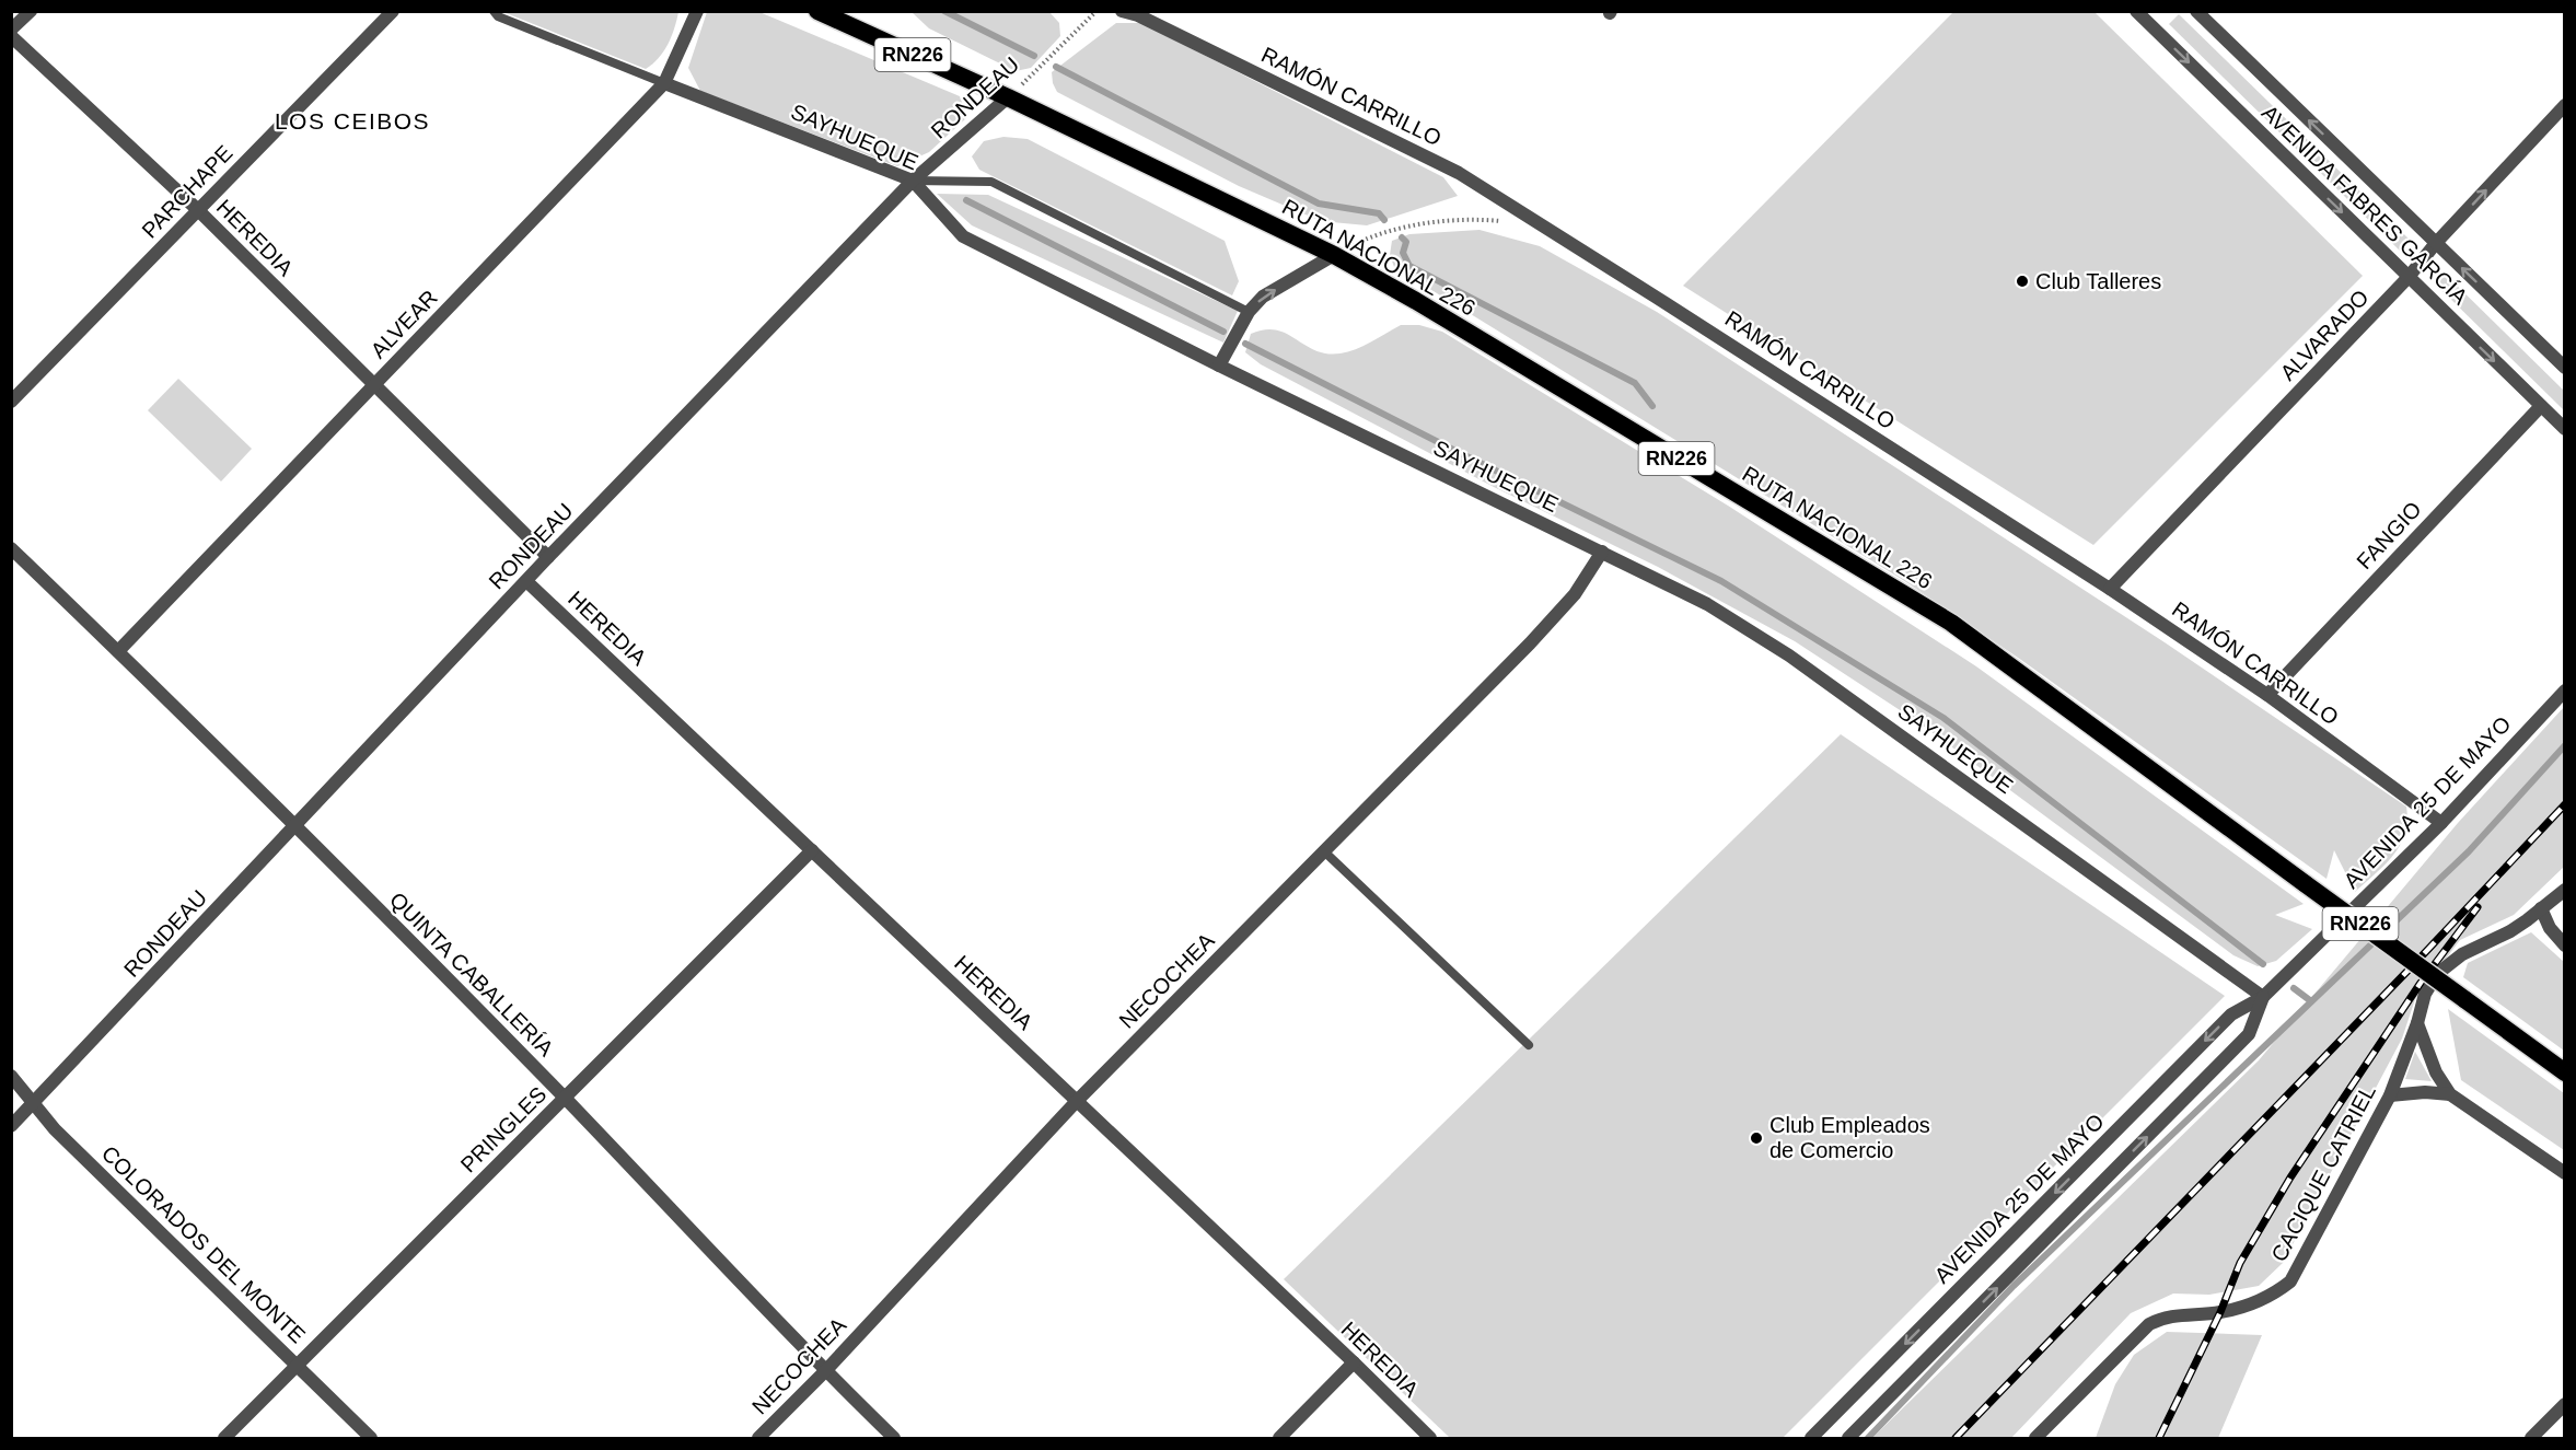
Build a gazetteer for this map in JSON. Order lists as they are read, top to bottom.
{
  "streets": {
    "highway": ["RN226", "RUTA NACIONAL 226"],
    "street": [
      "RAMÓN CARRILLO",
      "RONDEAU",
      "SAYHUEQUE",
      "PARCHAPE",
      "AVENIDA FABRES GARCÍA",
      "HEREDIA",
      "ALVEAR",
      "ALVARADO",
      "FANGIO",
      "AVENIDA 25 DE MAYO",
      "QUINTA CABALLERÍA",
      "NECOCHEA",
      "PRINGLES",
      "CACIQUE CATRIEL",
      "COLORADOS DEL MONTE"
    ]
  },
  "crossings": [
    ["RAMÓN CARRILLO", "ALVARADO"],
    ["RAMÓN CARRILLO", "FANGIO"],
    ["RAMÓN CARRILLO", "AVENIDA 25 DE MAYO"],
    ["RONDEAU", "SAYHUEQUE"],
    ["RONDEAU", "HEREDIA"],
    ["RONDEAU", "RUTA NACIONAL 226"],
    ["RONDEAU", "QUINTA CABALLERÍA"],
    ["RONDEAU", "COLORADOS DEL MONTE"],
    ["SAYHUEQUE", "ALVEAR"],
    ["SAYHUEQUE", "AVENIDA 25 DE MAYO"],
    ["SAYHUEQUE", "NECOCHEA"],
    ["PARCHAPE", "HEREDIA"],
    ["AVENIDA FABRES GARCÍA", "ALVARADO"],
    ["AVENIDA FABRES GARCÍA", "FANGIO"],
    ["HEREDIA", "ALVEAR"],
    ["HEREDIA", "NECOCHEA"],
    ["HEREDIA", "PRINGLES"],
    ["ALVEAR", "QUINTA CABALLERÍA"],
    ["QUINTA CABALLERÍA", "NECOCHEA"],
    ["QUINTA CABALLERÍA", "PRINGLES"],
    ["PRINGLES", "COLORADOS DEL MONTE"]
  ],
  "districts": ["LOS CEIBOS"],
  "places": ["Club Talleres", "Club Empleados de Comercio"]
}
